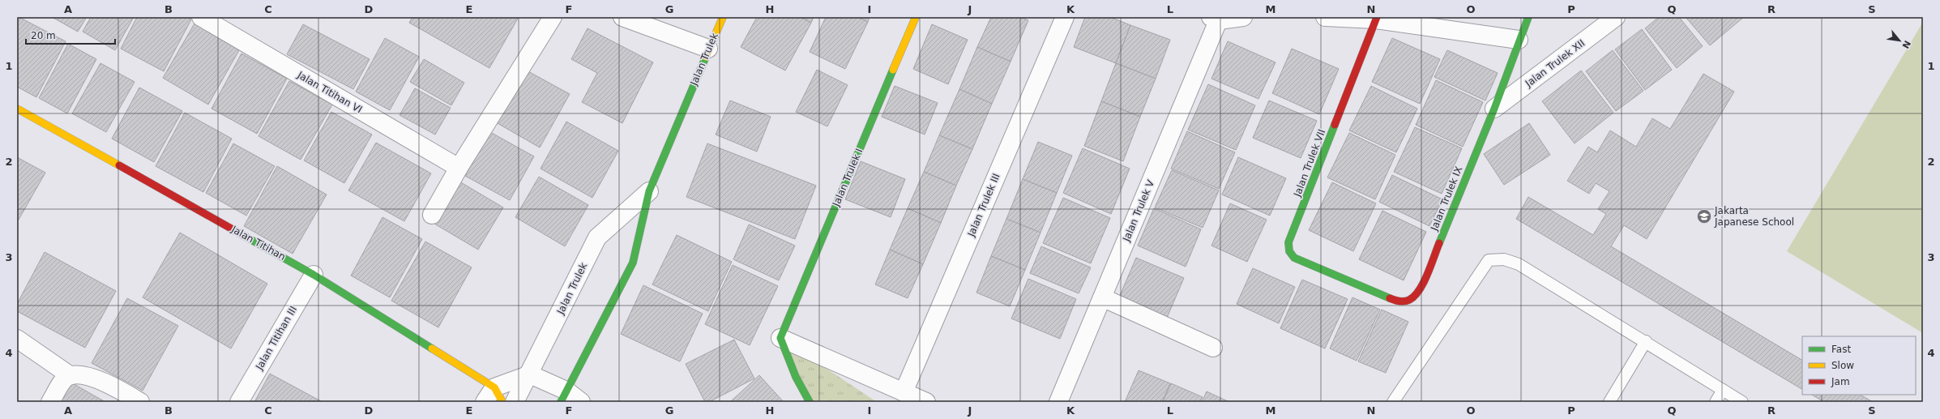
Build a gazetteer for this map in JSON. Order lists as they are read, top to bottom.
{
  "streets": {
    "street": [
      "Jalan Trulek",
      "Jalan Trulek XII",
      "Jalan Titihan VI",
      "Jalan Trulek VII",
      "Jalan Trulek I",
      "Jalan Trulek IX",
      "Jalan Trulek III",
      "Jalan Trulek V",
      "Jalan Titihan",
      "Jalan Titihan III"
    ]
  },
  "crossings": [
    ["Jalan Trulek XII", "Jalan Trulek IX"],
    ["Jalan Trulek VII", "Jalan Trulek IX"],
    ["Jalan Titihan", "Jalan Titihan III"]
  ],
  "places": {
    "school or university": ["Jakarta Japanese School"]
  },
  "legend": ["Fast", "Slow", "Jam"],
  "scale_bar": "20 m",
  "north": "bottom right",
  "grid": {
    "columns": [
      "A",
      "B",
      "C",
      "D",
      "E",
      "F",
      "G",
      "H",
      "I",
      "J",
      "K",
      "L",
      "M",
      "N",
      "O",
      "P",
      "Q",
      "R",
      "S"
    ],
    "rows": [
      "1",
      "2",
      "3",
      "4"
    ]
  }
}
